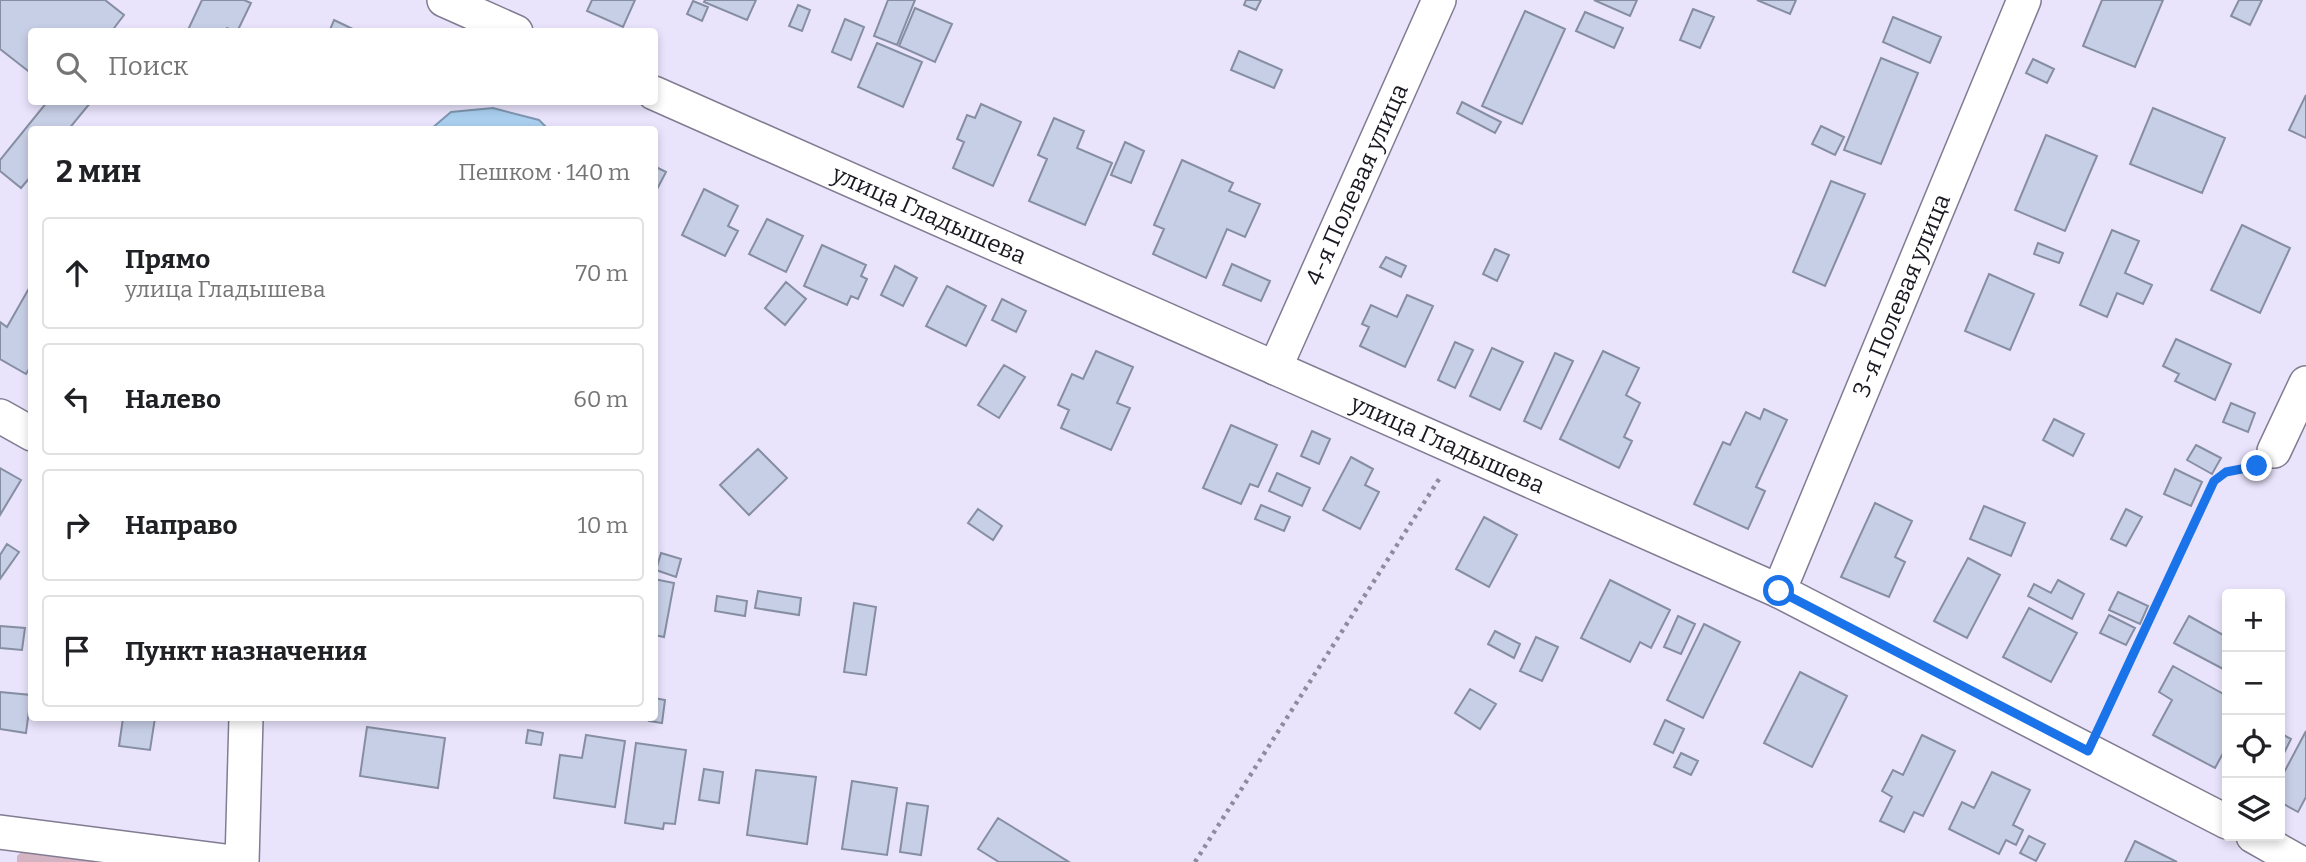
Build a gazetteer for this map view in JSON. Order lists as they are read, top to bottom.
{
  "streets": {
    "street": ["4-я Полевая улица", "улица Гладышева", "3-я Полевая улица"]
  },
  "crossings": [
    ["4-я Полевая улица", "улица Гладышева"],
    ["улица Гладышева", "3-я Полевая улица"]
  ],
  "page": {
    "search": "Поиск",
    "heading": ["2 мин", "Пешком · 140 m"],
    "list": [
      ["Прямо", "улица Гладышева", "70 m"],
      ["Налево", "60 m"],
      ["Направо", "10 m"],
      "Пункт назначения"
    ],
    "map_buttons": ["+", "−"]
  }
}
